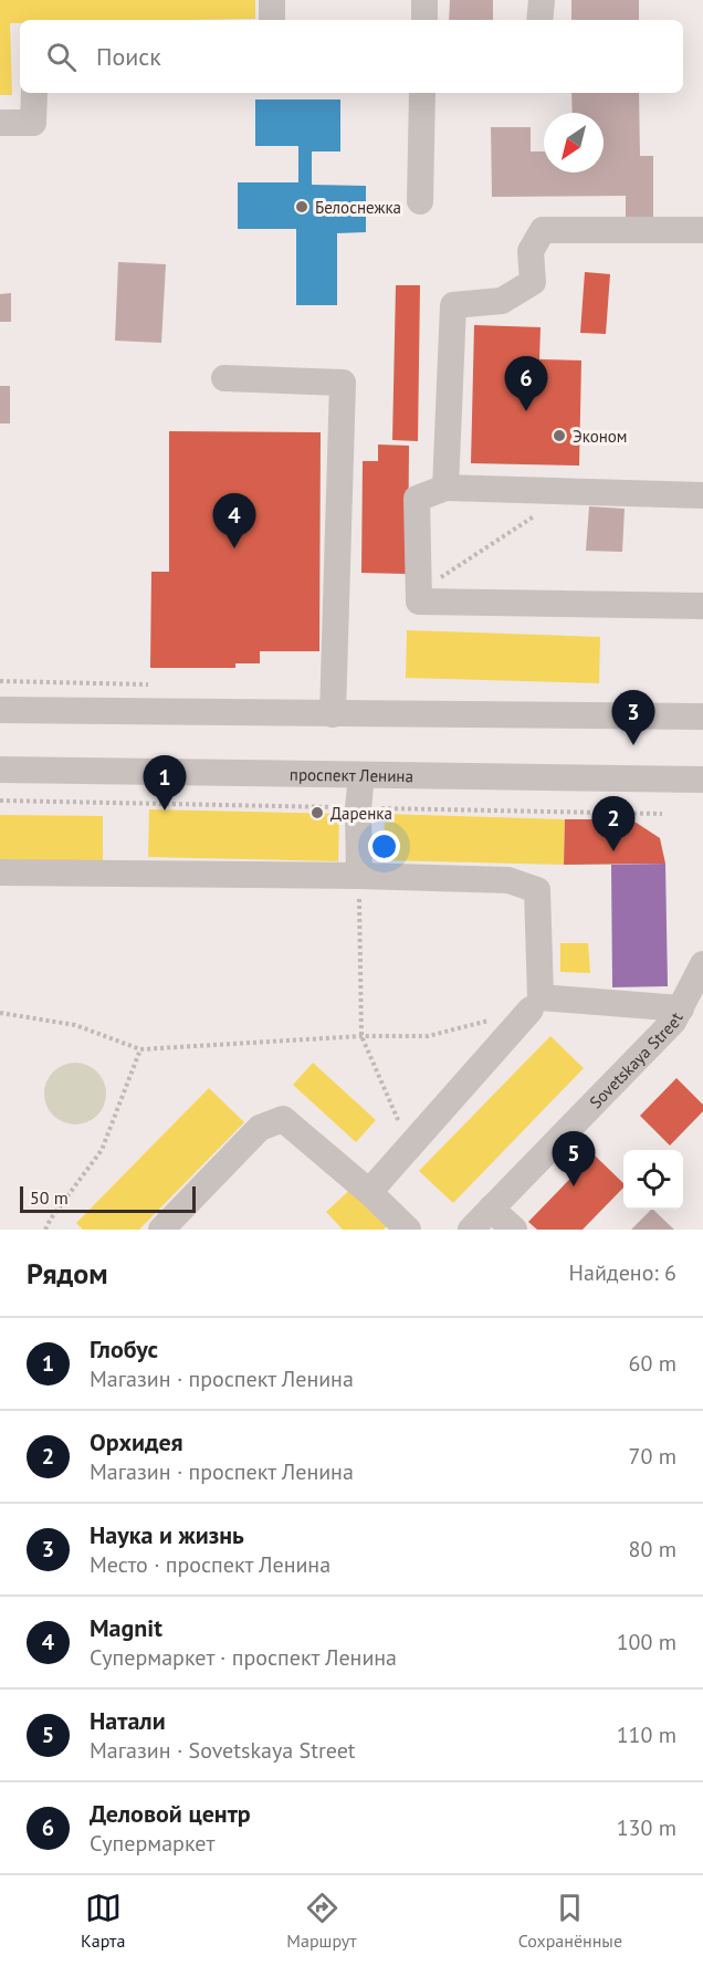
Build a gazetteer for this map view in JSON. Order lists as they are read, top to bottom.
{
  "streets": {
    "street": ["проспект Ленина", "Sovetskaya Street"]
  },
  "places": ["Белоснежка", "Эконом", "Даренка"],
  "scale_bar": "50 m",
  "north": "bottom left",
  "page": {
    "search": "Поиск",
    "pins": [
      "6",
      "4",
      "3",
      "1",
      "2",
      "5"
    ],
    "scale": "50 m",
    "heading": ["Рядом", "Найдено: 6"],
    "list": [
      {
        "mark": "1",
        "name": "Глобус",
        "note": "Магазин · проспект Ленина",
        "value": "60 m"
      },
      {
        "mark": "2",
        "name": "Орхидея",
        "note": "Магазин · проспект Ленина",
        "value": "70 m"
      },
      {
        "mark": "3",
        "name": "Наука и жизнь",
        "note": "Место · проспект Ленина",
        "value": "80 m"
      },
      {
        "mark": "4",
        "name": "Magnit",
        "note": "Супермаркет · проспект Ленина",
        "value": "100 m"
      },
      {
        "mark": "5",
        "name": "Натали",
        "note": "Магазин · Sovetskaya Street",
        "value": "110 m"
      },
      {
        "mark": "6",
        "name": "Деловой центр",
        "note": "Супермаркет",
        "value": "130 m"
      }
    ],
    "nav": ["Карта", "Маршрут", "Сохранённые"]
  }
}
